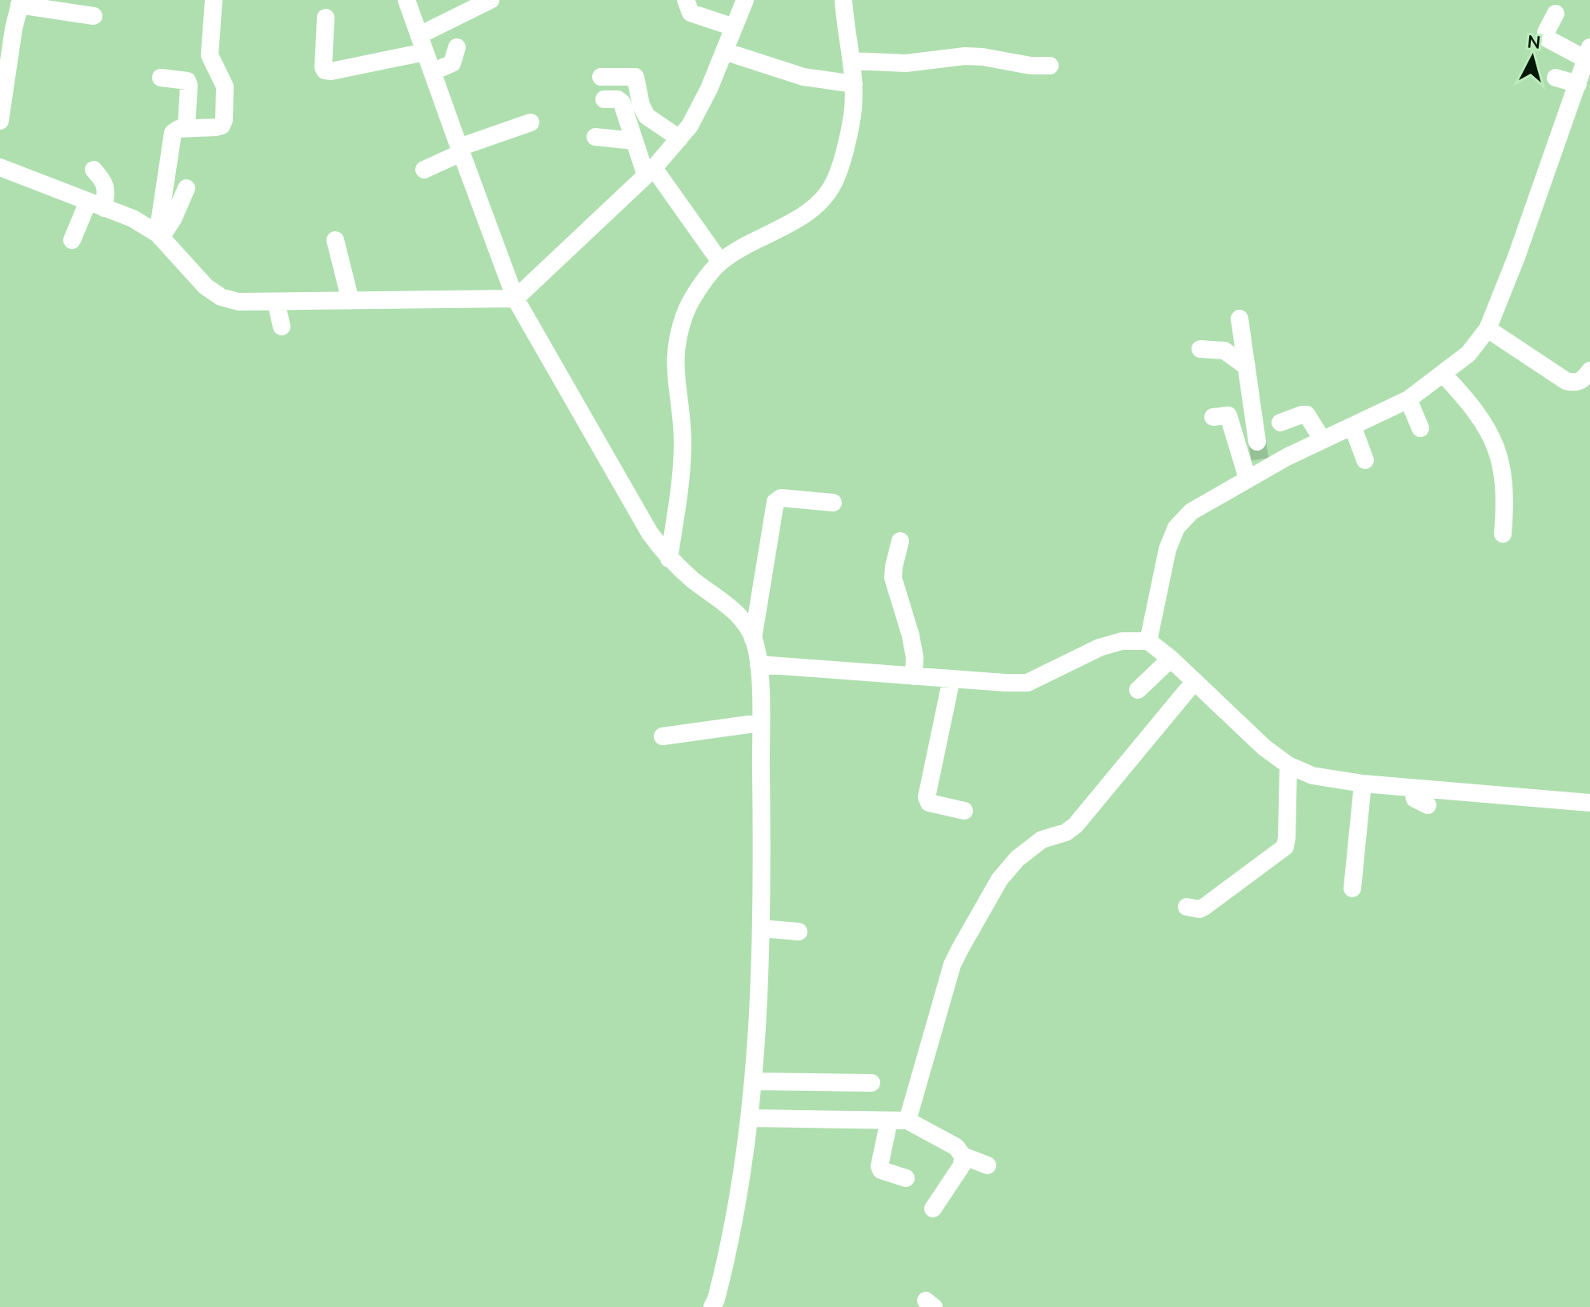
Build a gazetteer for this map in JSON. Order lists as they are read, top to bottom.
{
  "north": "top"
}
